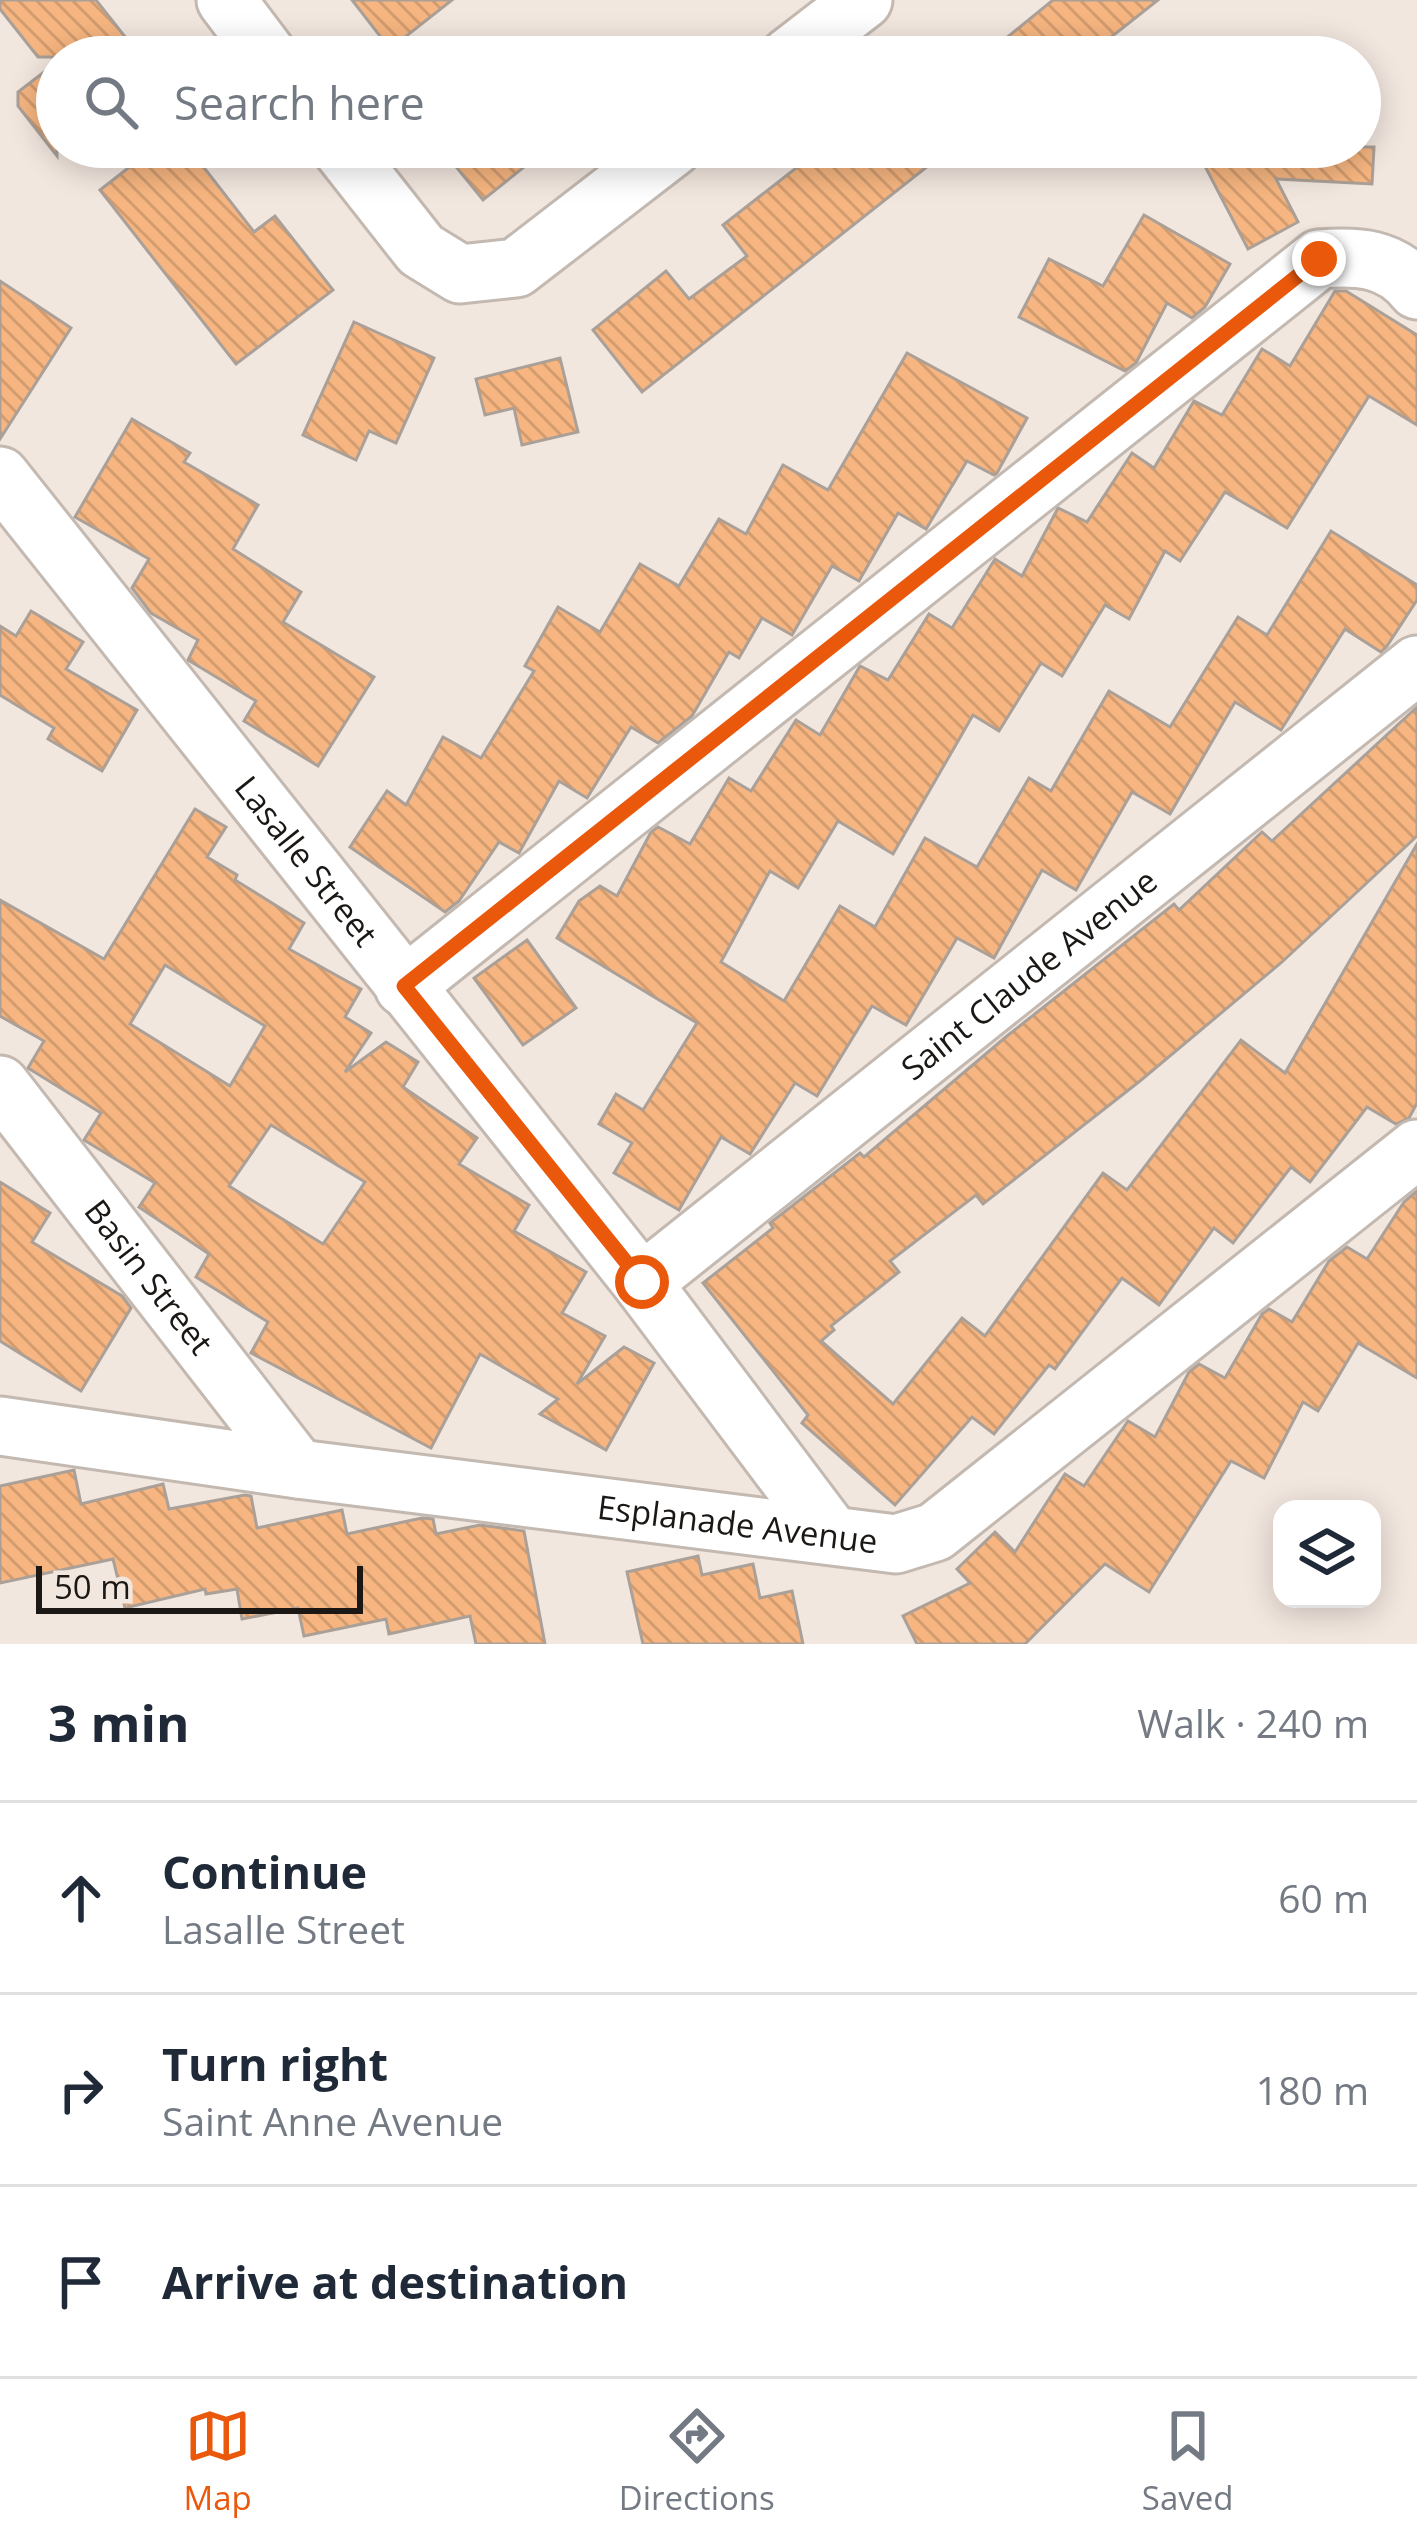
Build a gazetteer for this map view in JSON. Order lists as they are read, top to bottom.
{
  "streets": {
    "street": [
      "Lasalle Street",
      "Saint Claude Avenue",
      "Basin Street",
      "Esplanade Avenue"
    ]
  },
  "crossings": [
    ["Lasalle Street", "Saint Claude Avenue"],
    ["Lasalle Street", "Esplanade Avenue"],
    ["Basin Street", "Esplanade Avenue"]
  ],
  "scale_bar": "50 m",
  "page": {
    "search": "Search here",
    "scale": "50 m",
    "heading": ["3 min", "Walk · 240 m"],
    "list": [
      ["Continue", "Lasalle Street", "60 m"],
      ["Turn right", "Saint Anne Avenue", "180 m"],
      "Arrive at destination"
    ],
    "nav": ["Map", "Directions", "Saved"]
  }
}
